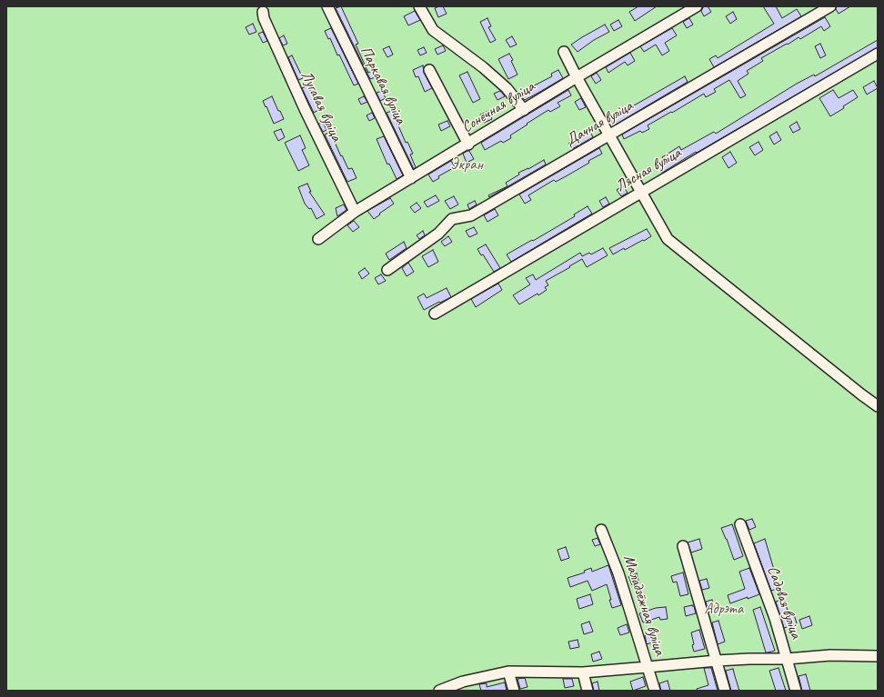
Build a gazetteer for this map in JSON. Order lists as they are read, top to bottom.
{
  "streets": {
    "street": [
      "Паркавая вуліца",
      "Лугавая вуліца",
      "Сонечная вуліца",
      "Дачная вуліца",
      "Лясная вуліца",
      "Садовая вуліца",
      "Маладзёжная вуліца"
    ]
  },
  "crossings": [
    ["Паркавая вуліца", "Сонечная вуліца"],
    ["Лугавая вуліца", "Сонечная вуліца"]
  ],
  "parks": ["Экран", "Адрэта"]
}
